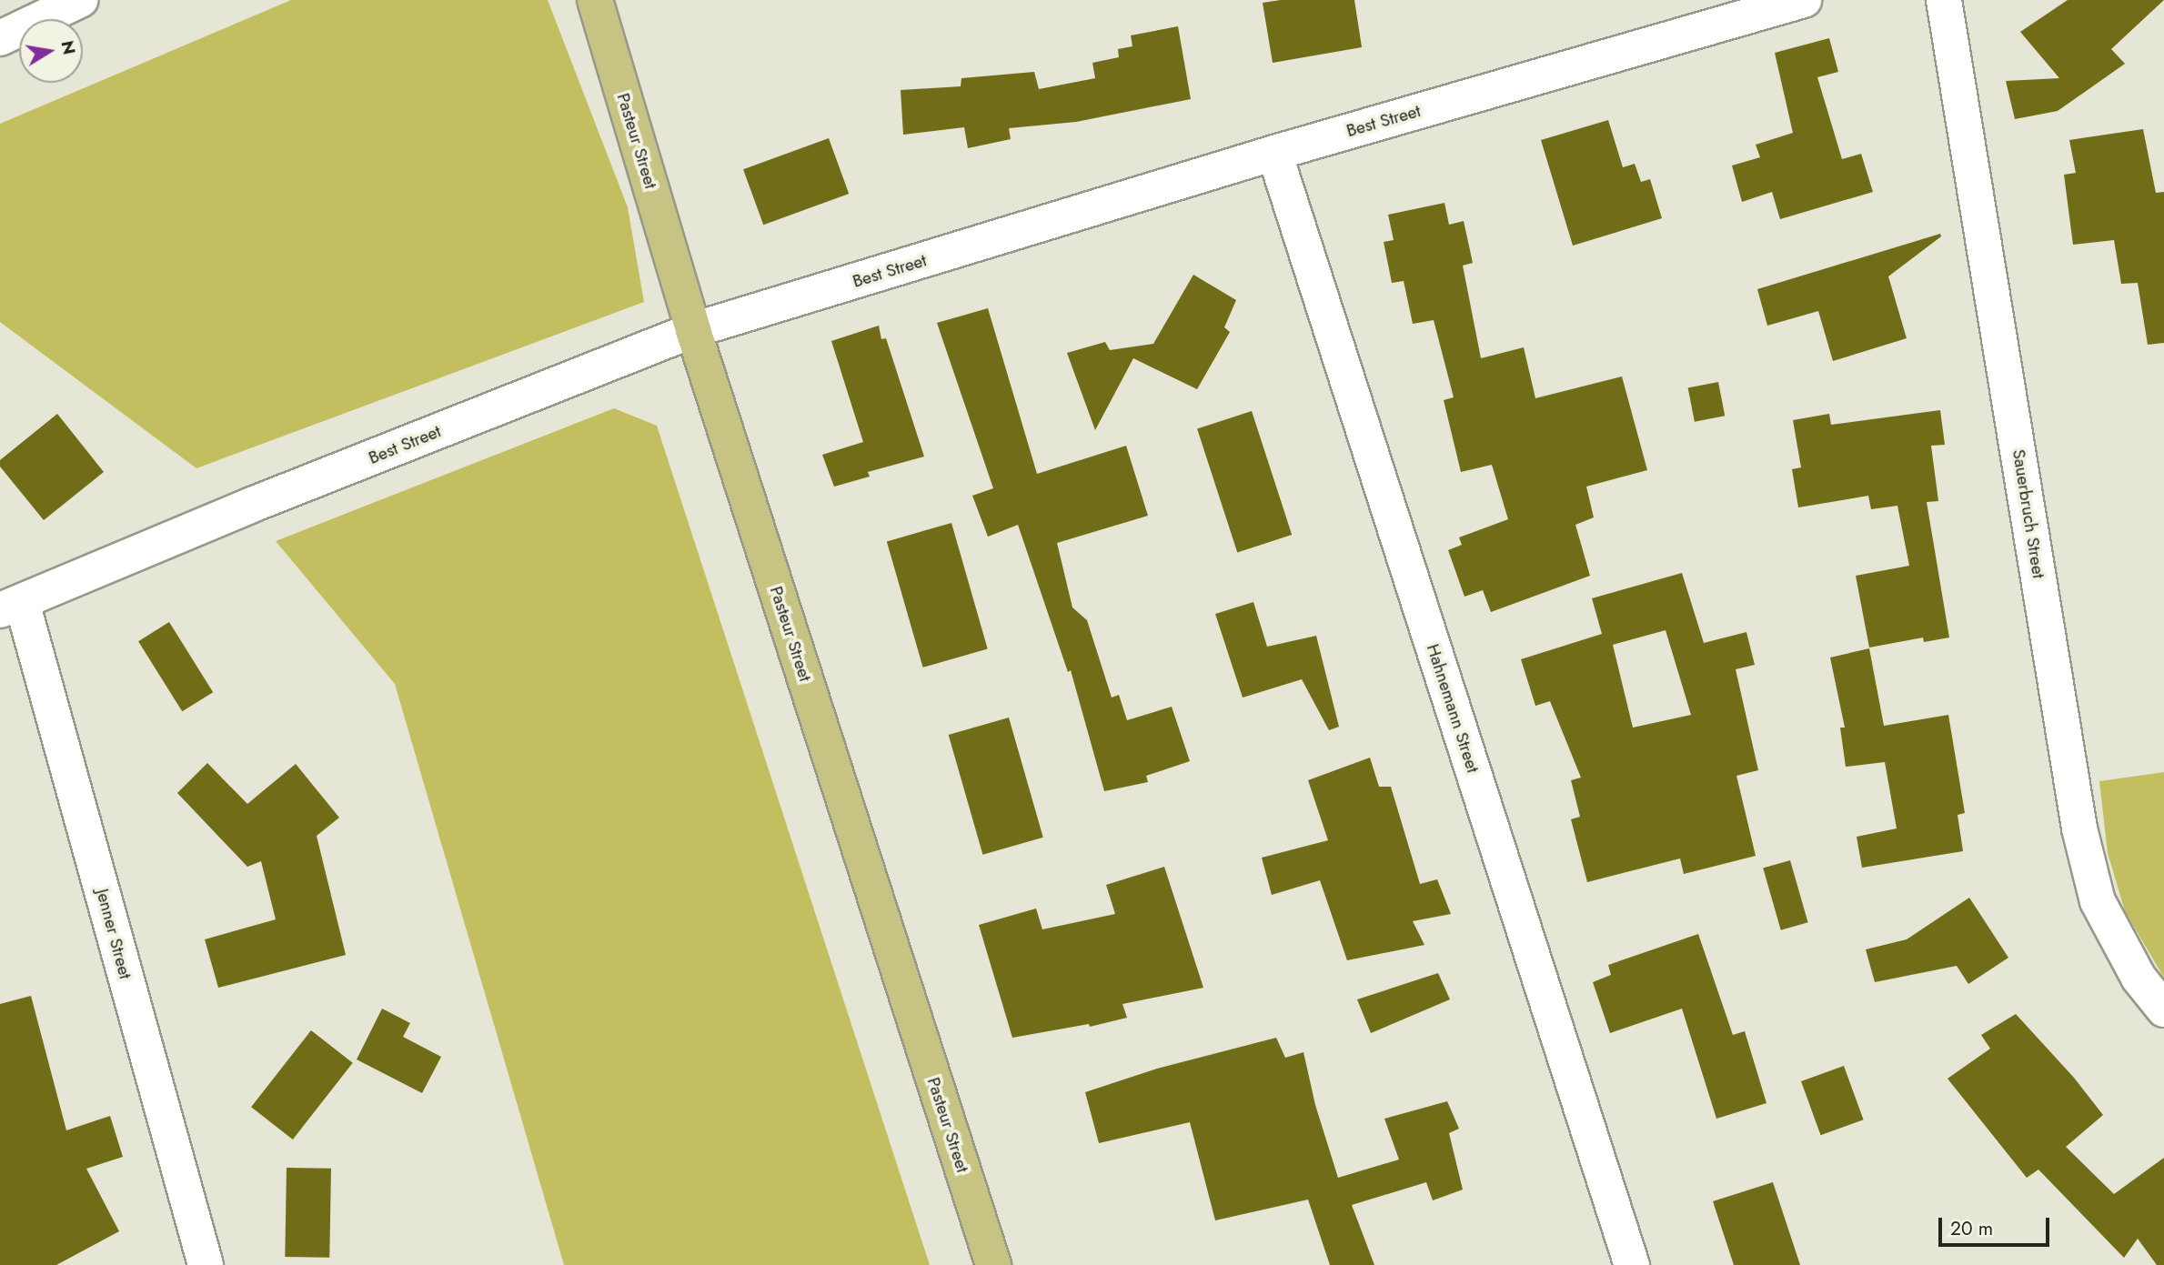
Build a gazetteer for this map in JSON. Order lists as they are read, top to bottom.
{
  "streets": {
    "main road": ["Pasteur Street"],
    "street": [
      "Best Street",
      "Sauerbruch Street",
      "Hahnemann Street",
      "Jenner Street"
    ]
  },
  "crossings": [
    ["Best Street", "Pasteur Street"],
    ["Best Street", "Hahnemann Street"],
    ["Best Street", "Jenner Street"]
  ],
  "scale_bar": "20 m",
  "north": "right"
}
